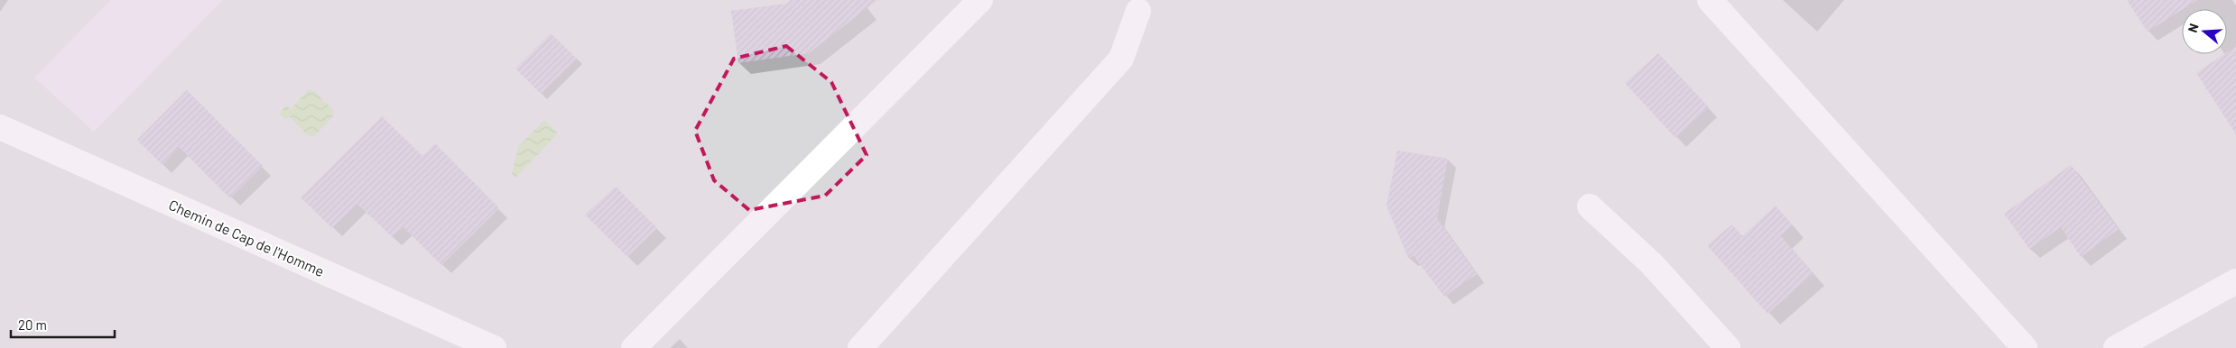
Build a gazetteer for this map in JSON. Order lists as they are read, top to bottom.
{
  "streets": {
    "street": ["Chemin de Cap de l'Homme"]
  },
  "scale_bar": "20 m",
  "north": "left"
}
